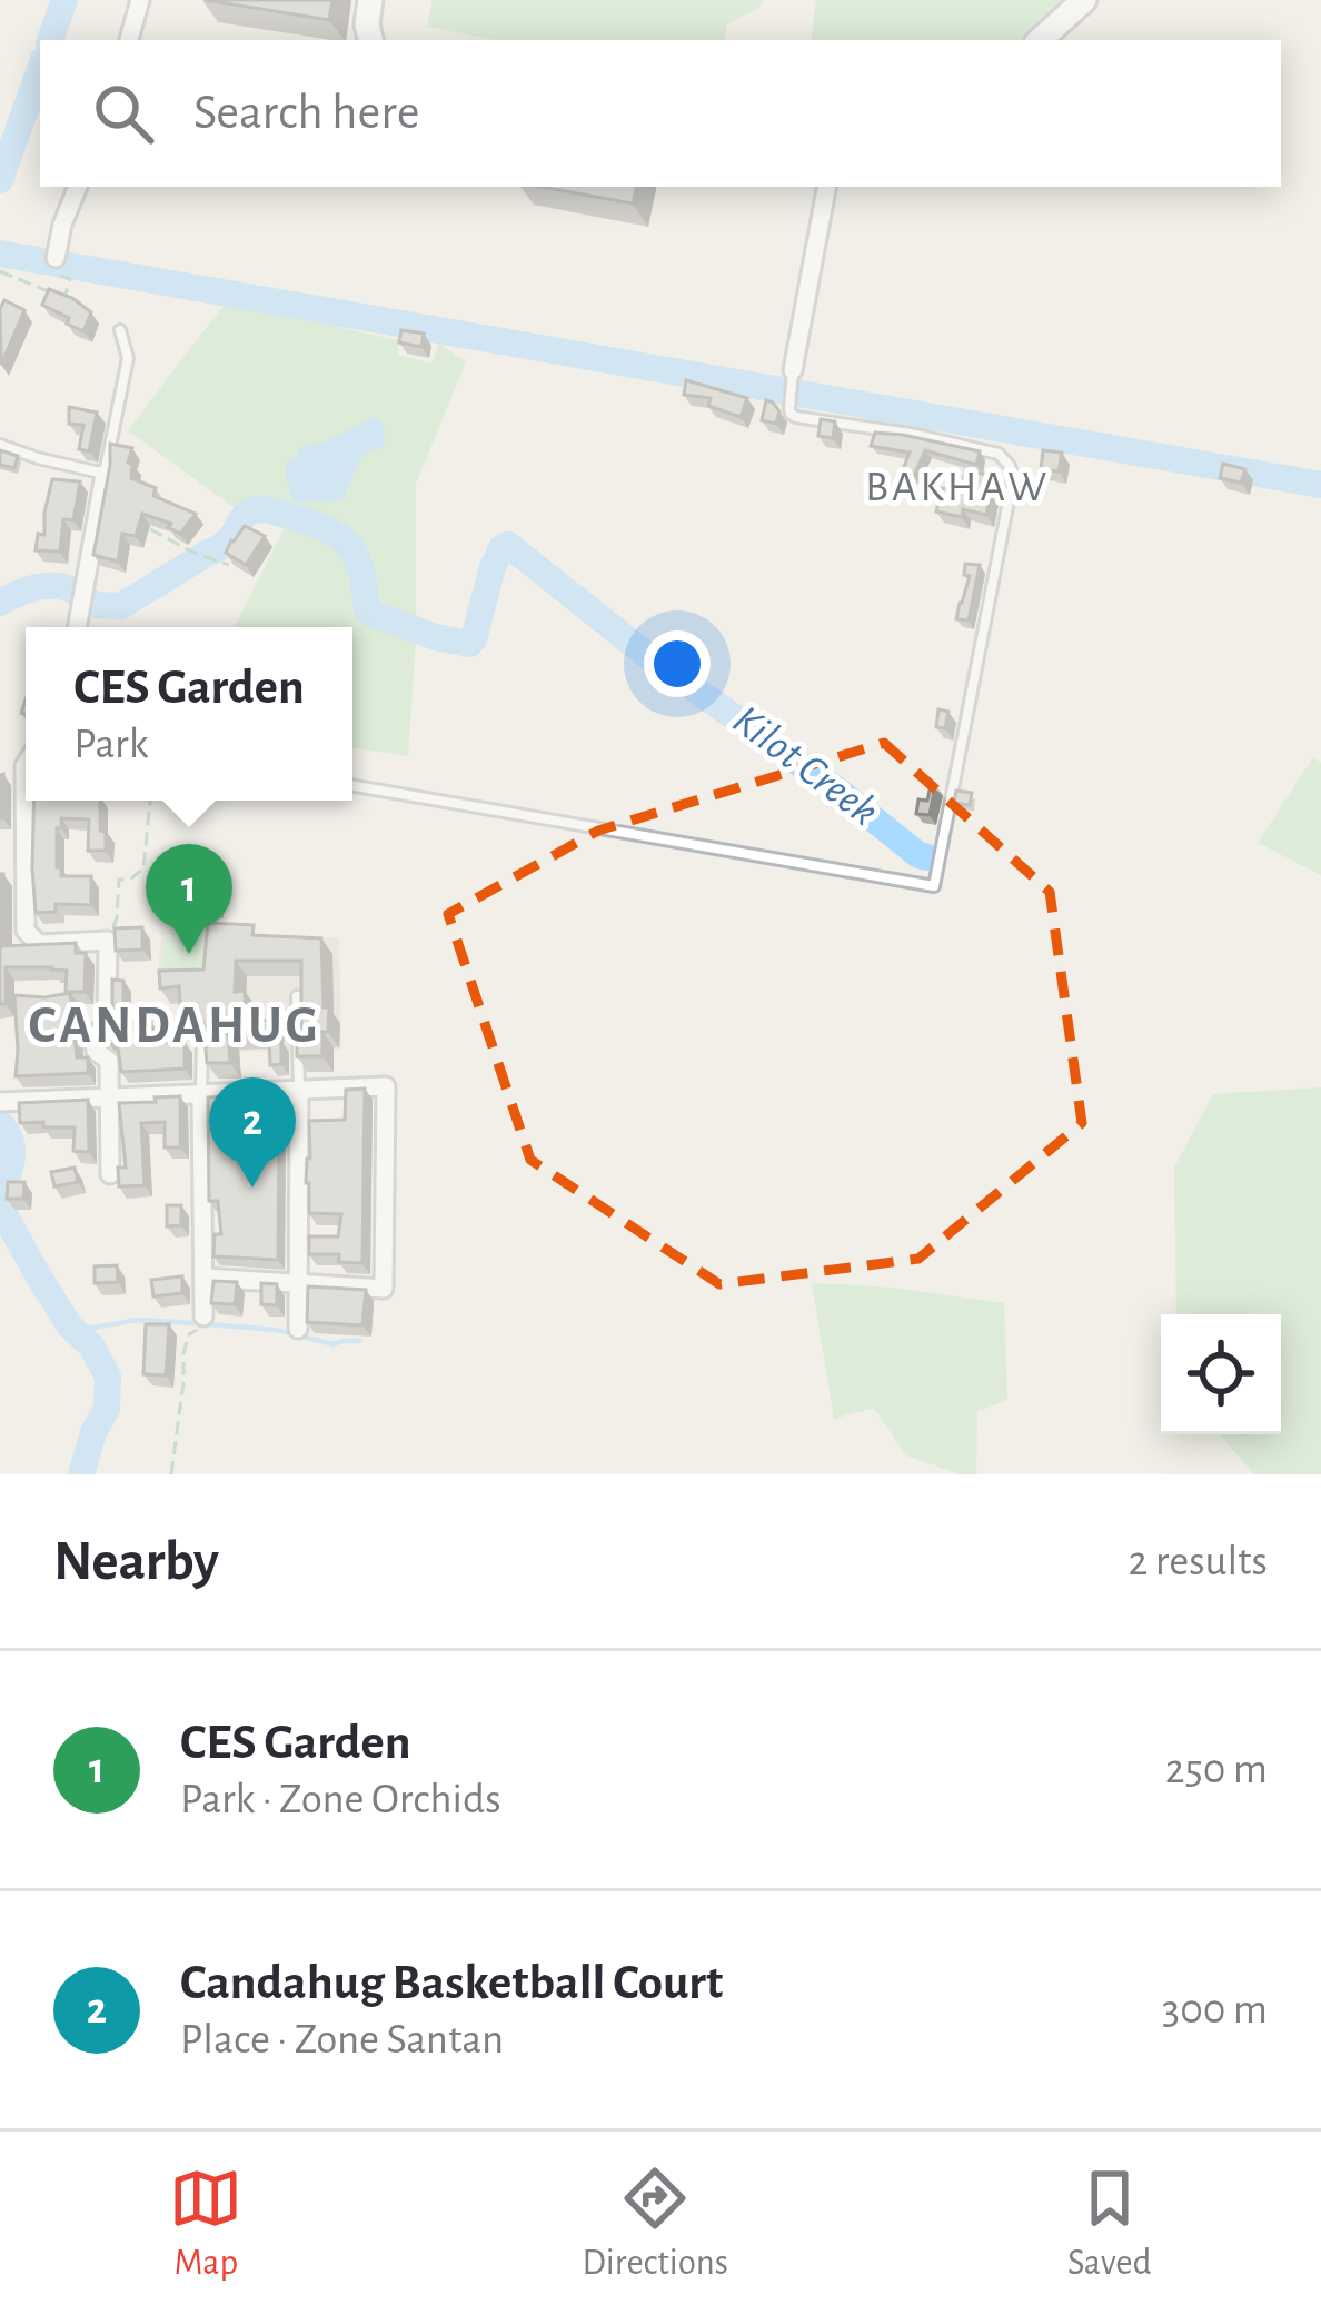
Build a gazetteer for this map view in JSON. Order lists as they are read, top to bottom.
{
  "districts": ["BAKHAW", "CANDAHUG"],
  "water": ["Kilot Creek"],
  "page": {
    "search": "Search here",
    "popup": ["CES Garden", "Park"],
    "pins": ["1", "2"],
    "heading": ["Nearby", "2 results"],
    "list": [
      {
        "mark": "1",
        "name": "CES Garden",
        "note": "Park · Zone Orchids",
        "value": "250 m"
      },
      {
        "mark": "2",
        "name": "Candahug Basketball Court",
        "note": "Place · Zone Santan",
        "value": "300 m"
      }
    ],
    "nav": ["Map", "Directions", "Saved"]
  }
}
